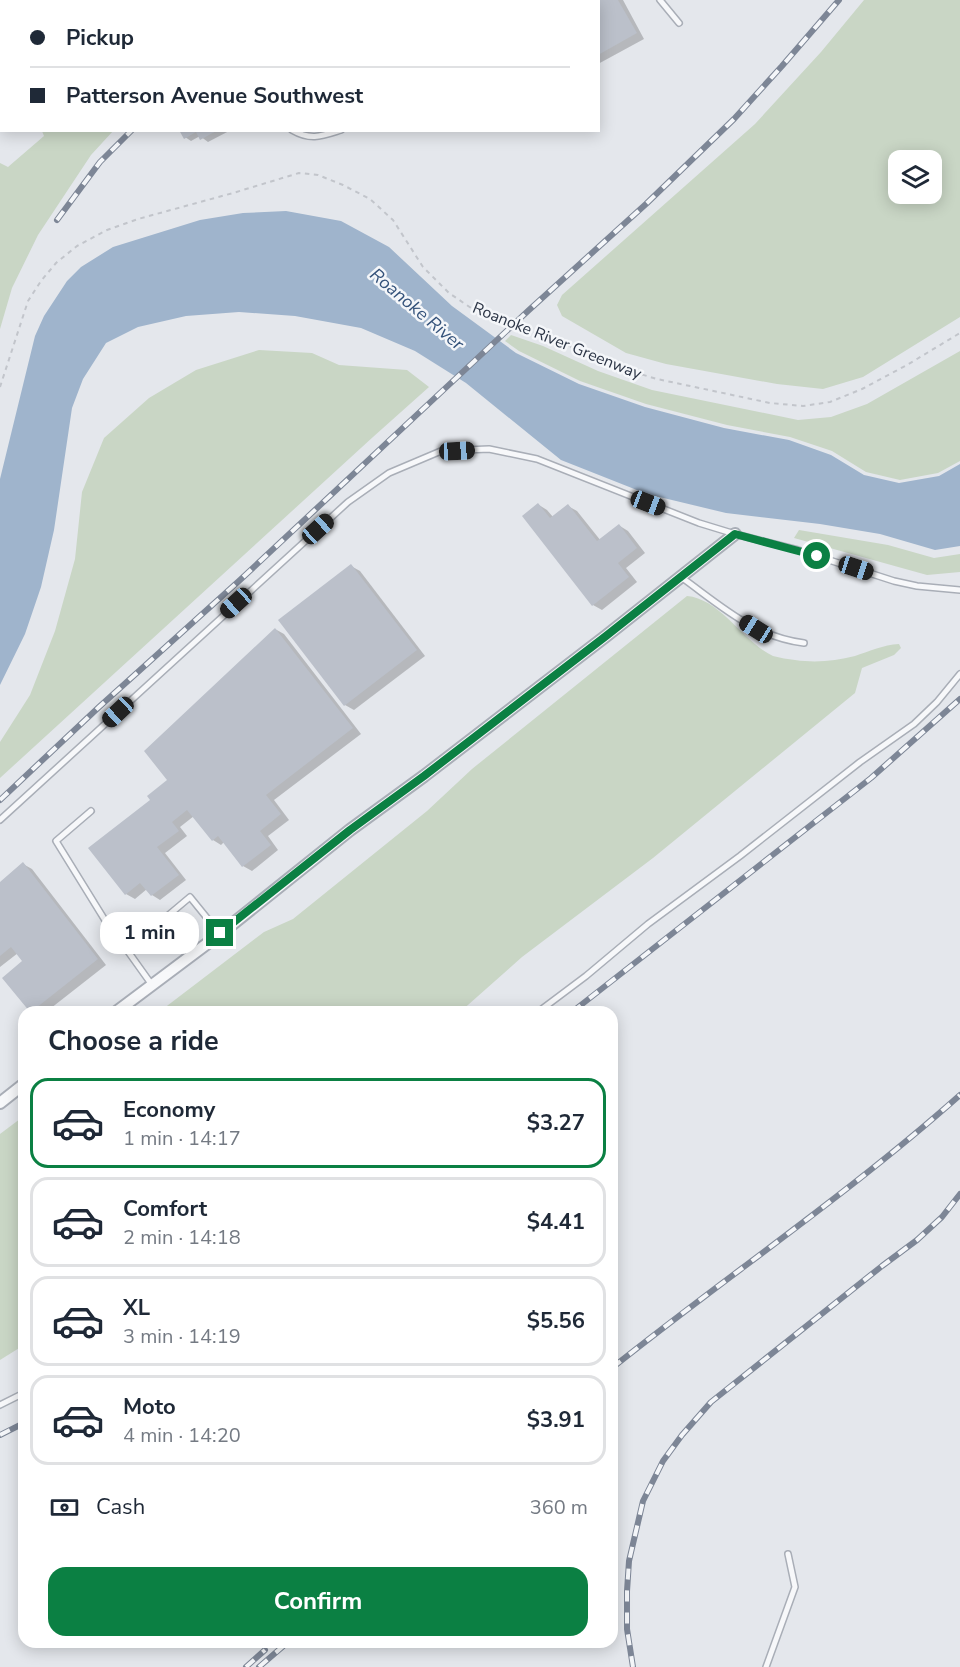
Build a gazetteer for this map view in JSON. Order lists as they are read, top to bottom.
{
  "streets": {
    "path": ["Roanoke River Greenway"]
  },
  "water": ["Roanoke River"],
  "page": {
    "banner": ["Pickup", "Patterson Avenue Southwest"],
    "bubble": "1 min",
    "heading": "Choose a ride",
    "list": [
      {
        "name": "Economy",
        "note": "1 min · 14:17",
        "value": "$3.27"
      },
      {
        "name": "Comfort",
        "note": "2 min · 14:18",
        "value": "$4.41"
      },
      {
        "name": "XL",
        "note": "3 min · 14:19",
        "value": "$5.56"
      },
      {
        "name": "Moto",
        "note": "4 min · 14:20",
        "value": "$3.91"
      }
    ],
    "pay": ["Cash", "360 m"],
    "buttons": "Confirm"
  }
}
